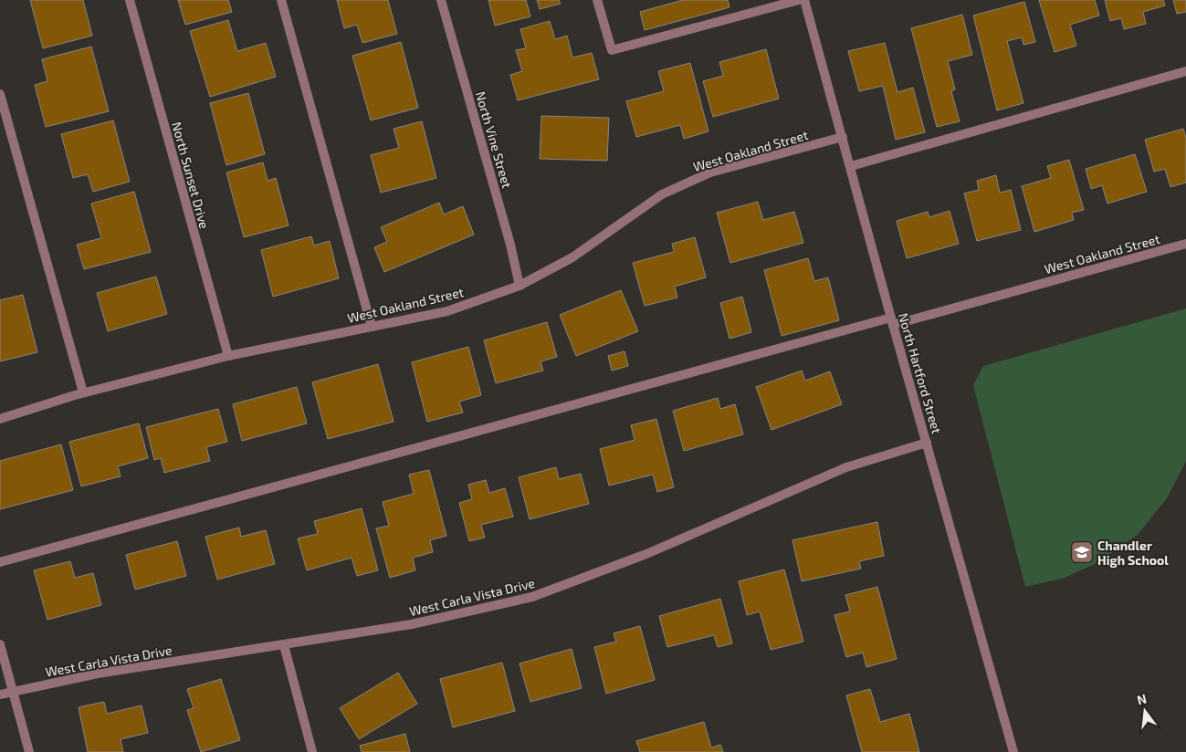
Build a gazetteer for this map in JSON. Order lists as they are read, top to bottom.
{
  "streets": {
    "street": [
      "North Vine Street",
      "West Oakland Street",
      "North Sunset Drive",
      "North Hartford Street",
      "West Carla Vista Drive"
    ]
  },
  "crossings": [
    ["North Vine Street", "West Oakland Street"],
    ["West Oakland Street", "North Sunset Drive"],
    ["West Oakland Street", "North Hartford Street"],
    ["North Hartford Street", "West Carla Vista Drive"]
  ],
  "places": {
    "school or university": ["Chandler High School"]
  },
  "north": "top"
}
